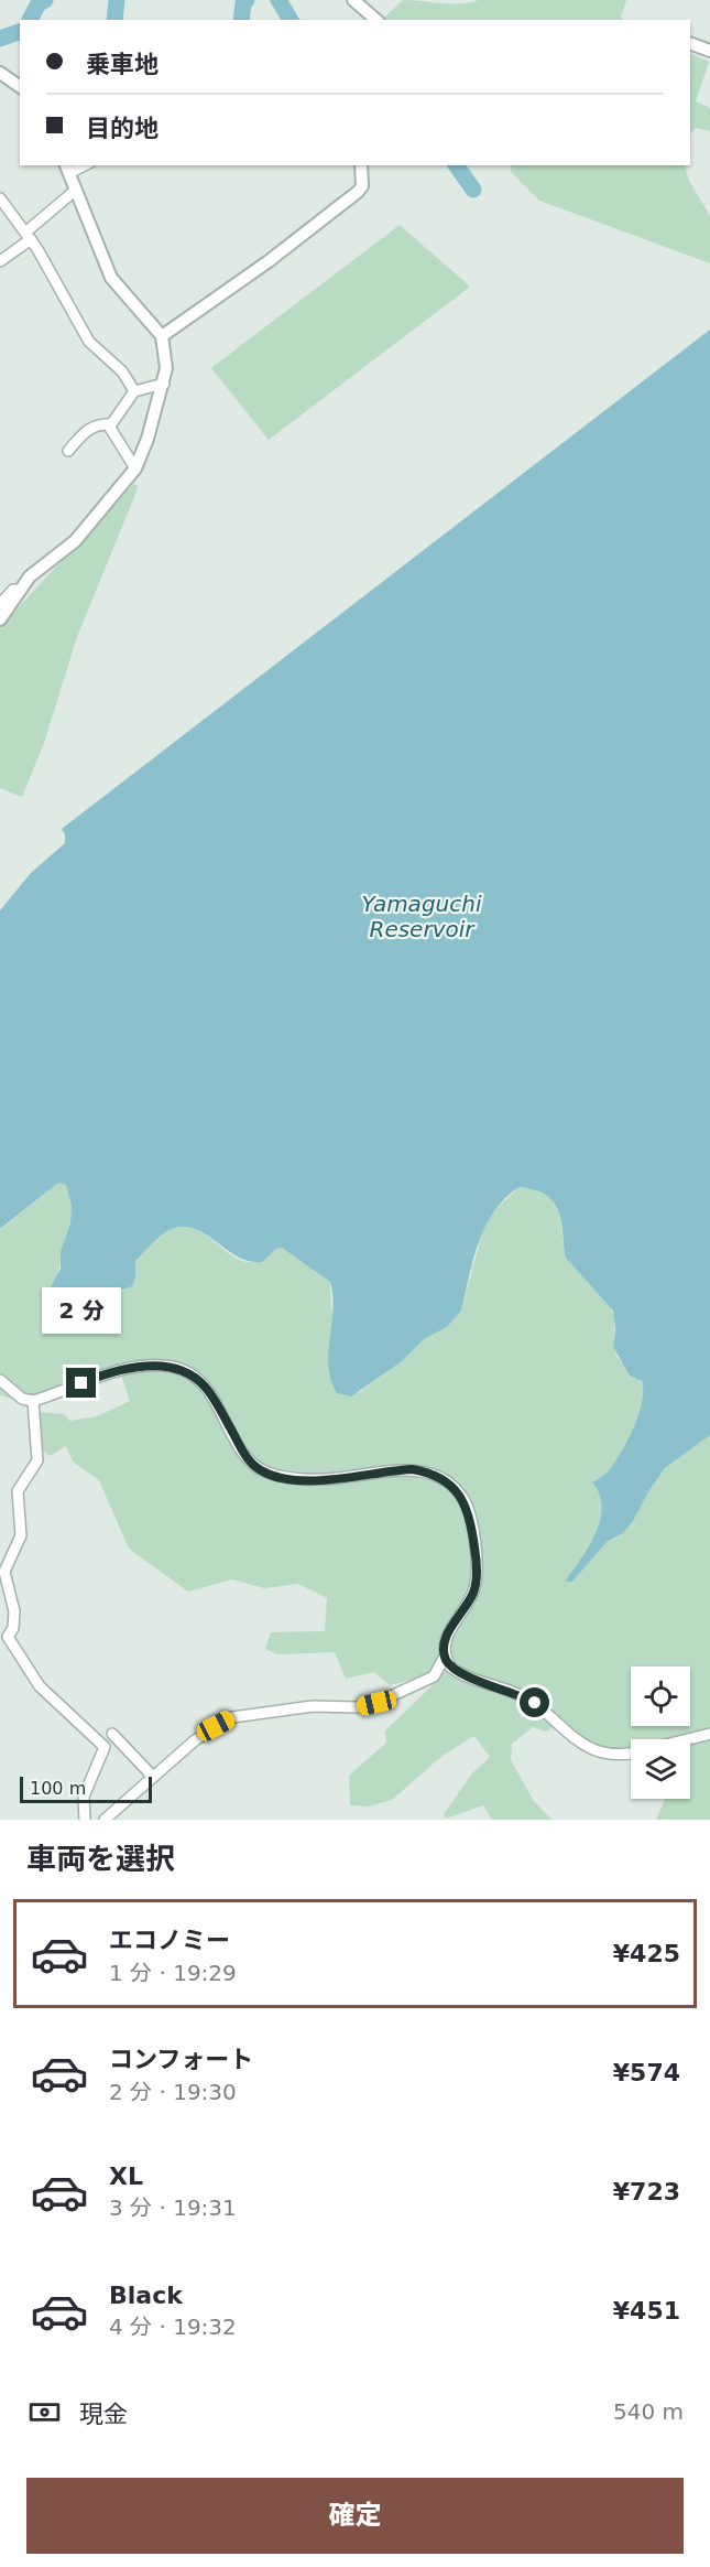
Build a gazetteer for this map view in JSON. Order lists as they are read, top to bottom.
{
  "water": ["Yamaguchi Reservoir"],
  "scale_bar": "100 m",
  "page": {
    "banner": ["乗車地", "目的地"],
    "bubble": "2 分",
    "scale": "100 m",
    "heading": "車両を選択",
    "list": [
      {
        "name": "エコノミー",
        "note": "1 分 · 19:29",
        "value": "¥425"
      },
      {
        "name": "コンフォート",
        "note": "2 分 · 19:30",
        "value": "¥574"
      },
      {
        "name": "XL",
        "note": "3 分 · 19:31",
        "value": "¥723"
      },
      {
        "name": "Black",
        "note": "4 分 · 19:32",
        "value": "¥451"
      }
    ],
    "pay": ["現金", "540 m"],
    "buttons": "確定"
  }
}
